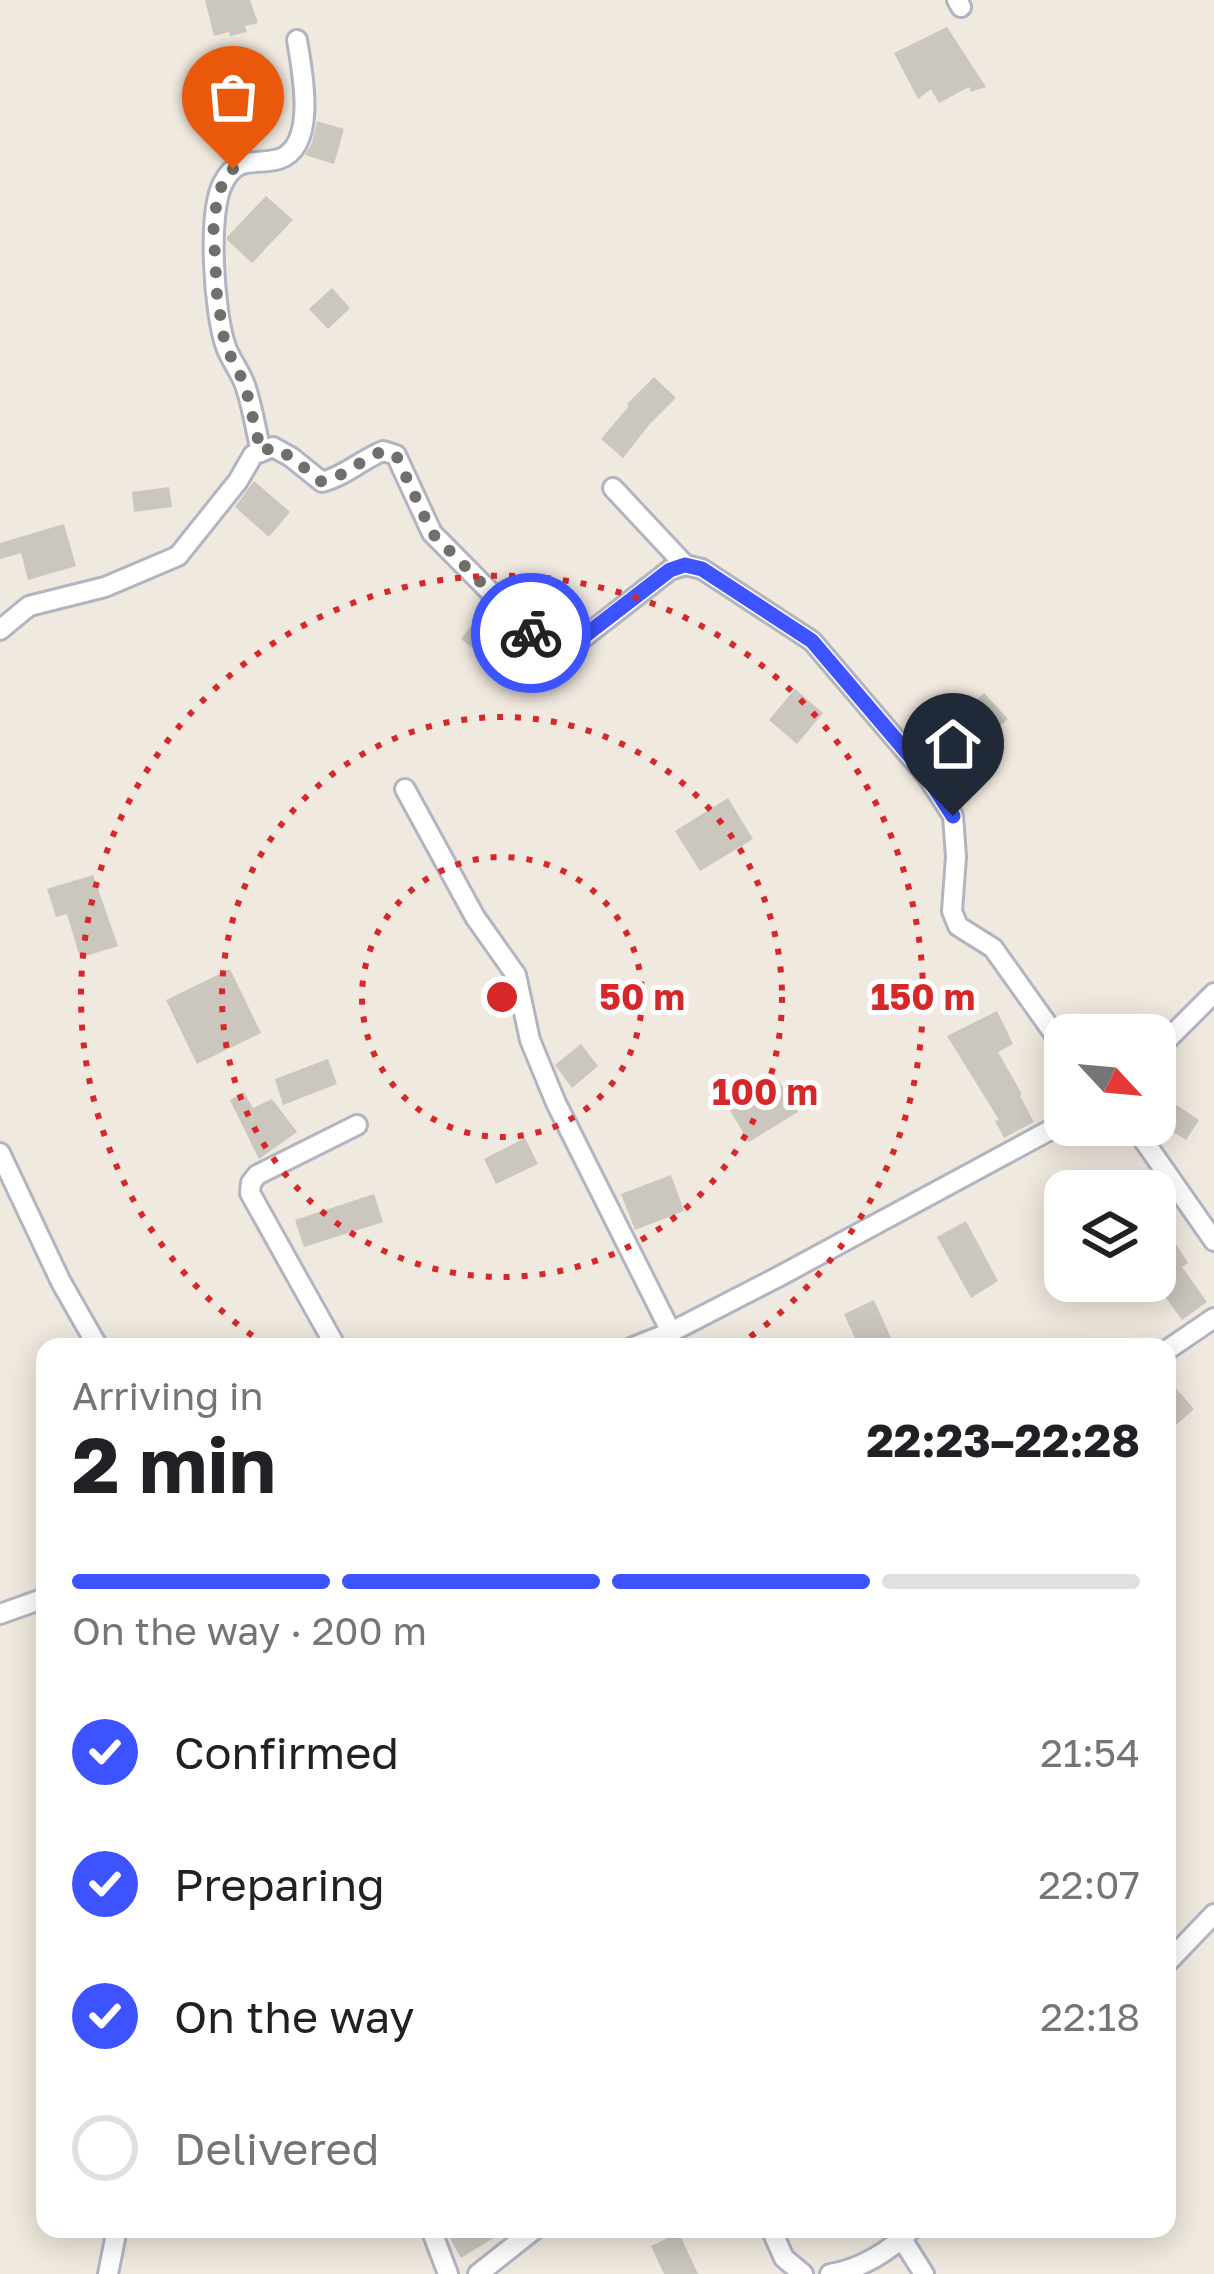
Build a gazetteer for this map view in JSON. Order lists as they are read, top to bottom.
{
  "north": "bottom right",
  "page": {
    "heading": ["2 min", "Arriving in", "22:23–22:28"],
    "bar": "On the way · 200 m",
    "list": [
      ["Confirmed", "21:54"],
      ["Preparing", "22:07"],
      ["On the way", "22:18"],
      "Delivered"
    ]
  },
  "rings": ["50 m", "150 m", "100 m"]
}
